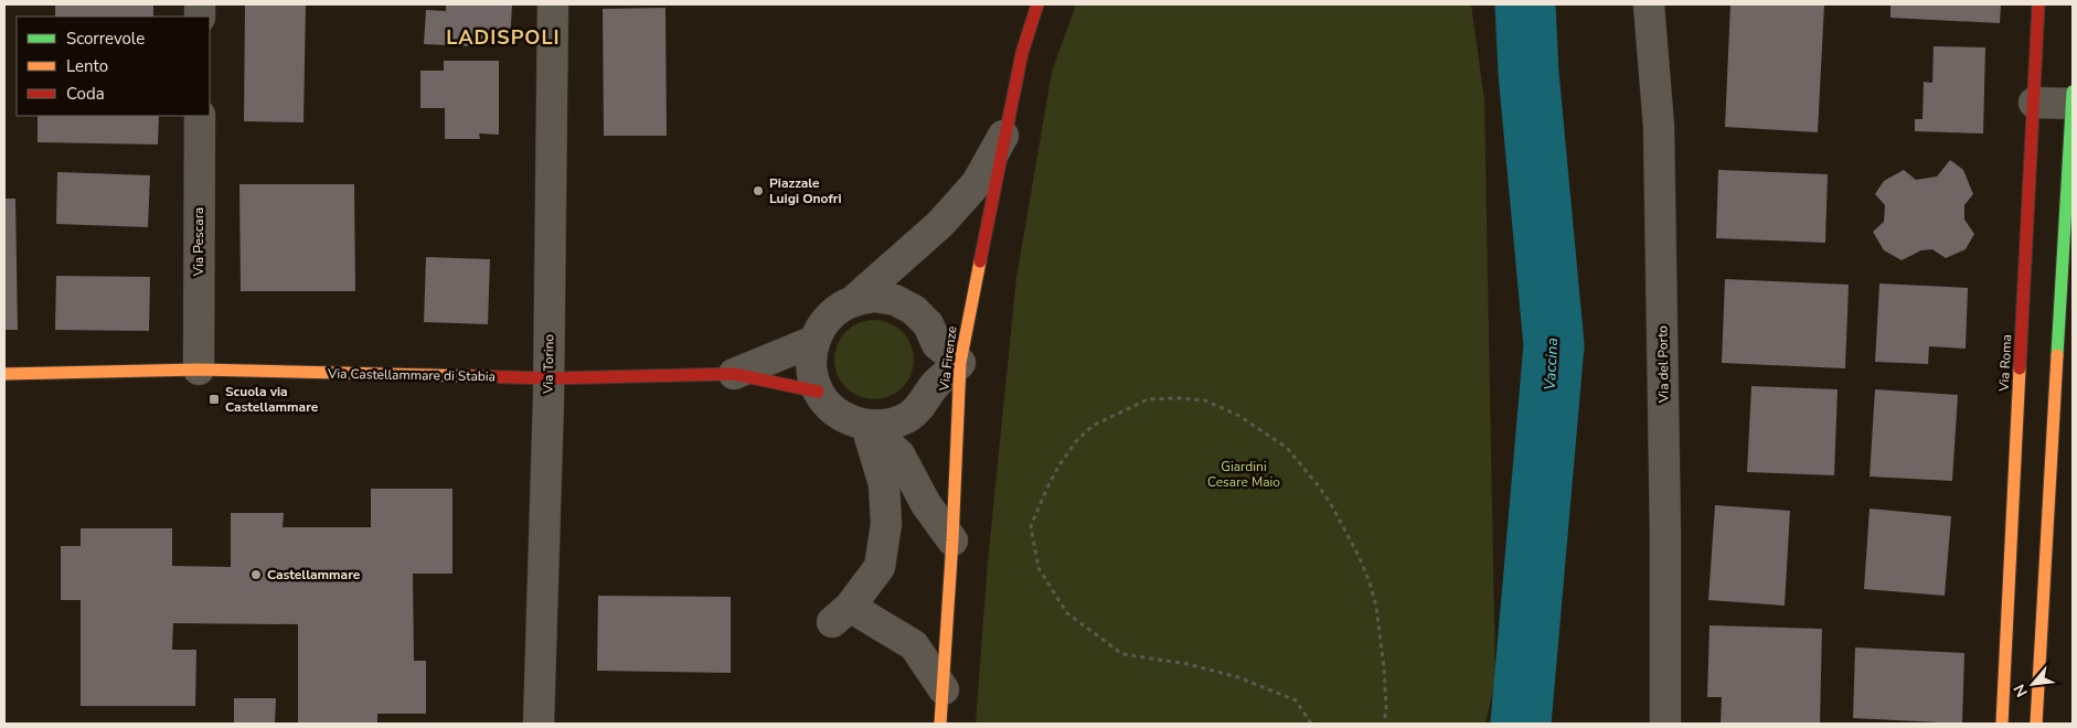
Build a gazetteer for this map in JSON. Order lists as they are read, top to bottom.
{
  "streets": {
    "street": [
      "Via Pescara",
      "Via Firenze",
      "Via Roma",
      "Via Torino",
      "Via del Porto",
      "Via Castellammare di Stabia"
    ]
  },
  "crossings": [
    ["Via Pescara", "Via Castellammare di Stabia"],
    ["Via Firenze", "Via Castellammare di Stabia"],
    ["Via Torino", "Via Castellammare di Stabia"]
  ],
  "districts": ["LADISPOLI"],
  "water": ["Vaccina"],
  "parks": ["Giardini Cesare Maio"],
  "places": {
    "other": ["Piazzale Luigi Onofri", "Castellammare"],
    "transit": ["Scuola via Castellammare"]
  },
  "legend": ["Scorrevole", "Lento", "Coda"],
  "north": "bottom left"
}
